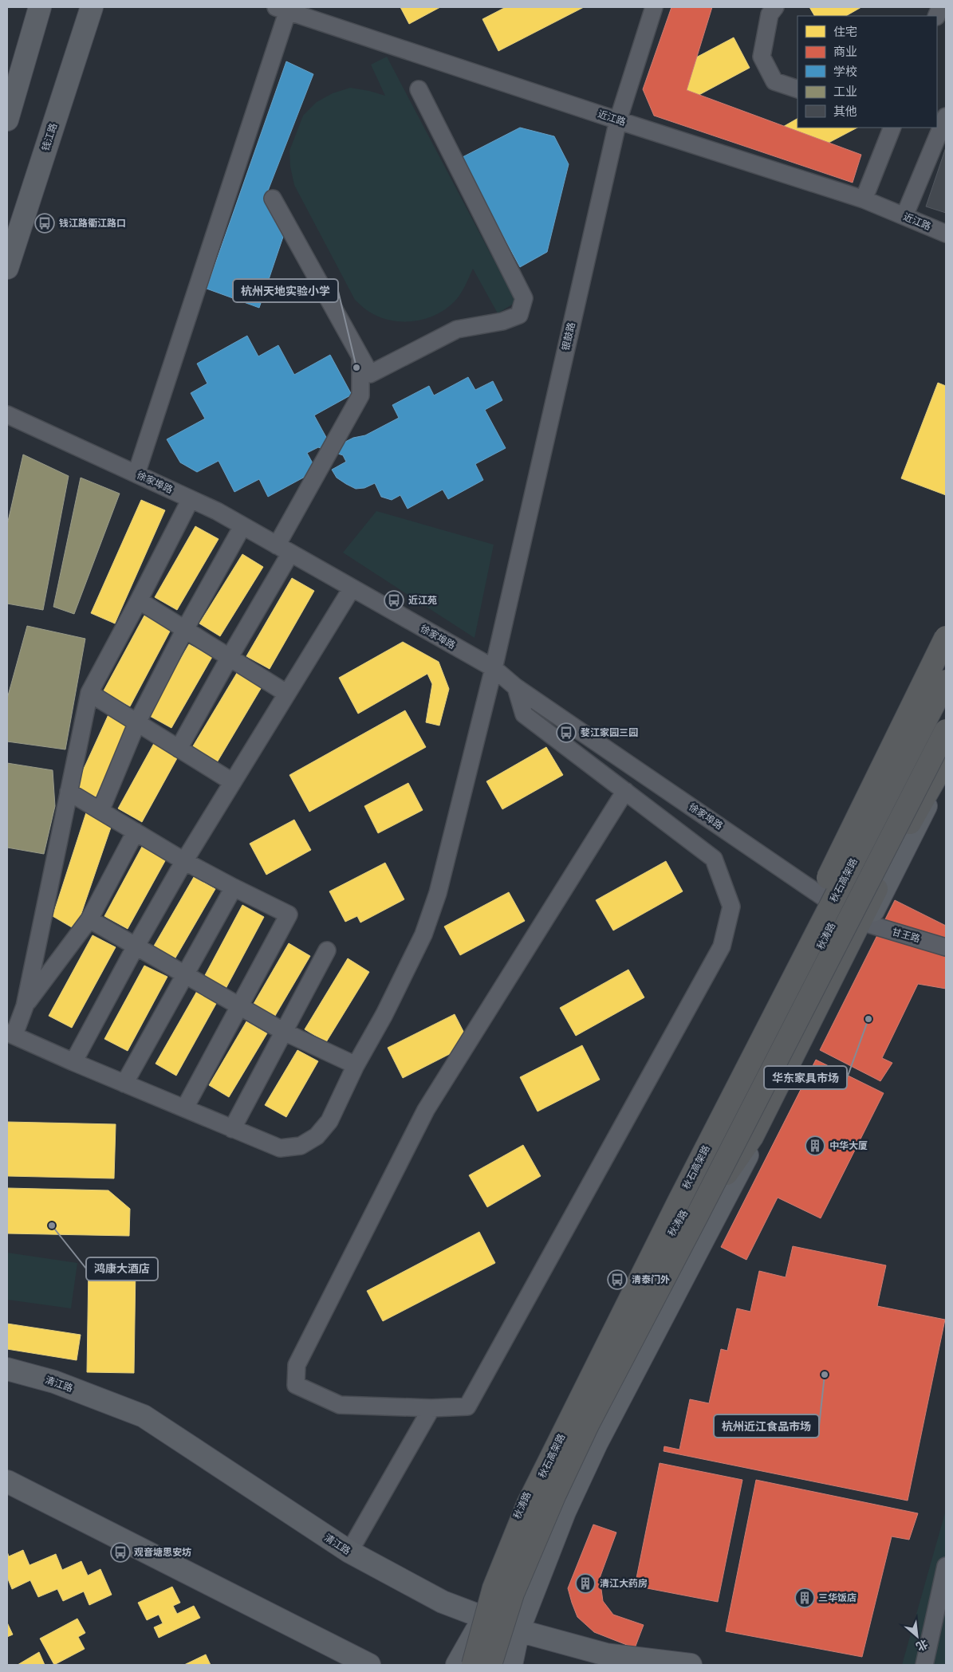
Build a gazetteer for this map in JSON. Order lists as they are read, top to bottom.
{
  "streets": {
    "highway": ["秋石高架路"],
    "main road": ["钱江路", "秋涛路", "清江路"],
    "street": [
      "近江路",
      "银鼓路",
      "徐家埠路",
      "甘王路"
    ]
  },
  "crossings": [
    ["近江路", "银鼓路"],
    ["银鼓路", "徐家埠路"],
    ["徐家埠路", "秋涛路"],
    ["秋涛路", "清江路"]
  ],
  "places": {
    "bus stop": [
      "钱江路衢江路口",
      "近江苑",
      "婺江家园三园",
      "清泰门外",
      "观音塘思安坊"
    ],
    "other": [
      "杭州天地实验小学",
      "华东家具市场",
      "鸿康大酒店",
      "杭州近江食品市场"
    ],
    "building": ["中华大厦", "清江大药房", "三华饭店"]
  },
  "legend": [
    "住宅",
    "商业",
    "学校",
    "工业",
    "其他"
  ],
  "north": "bottom right"
}
